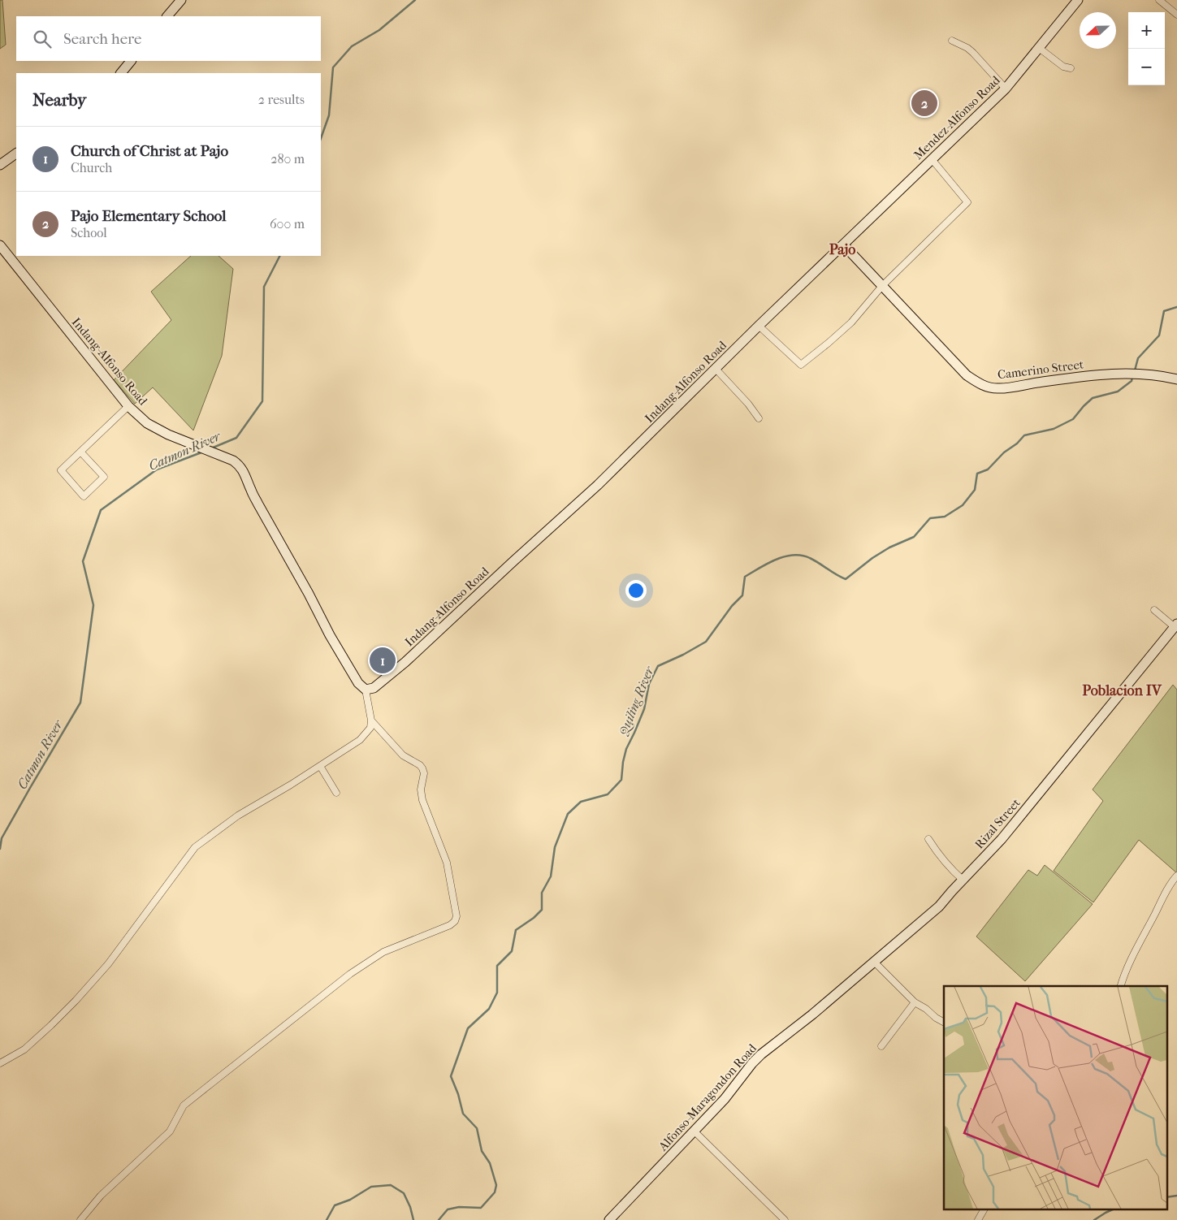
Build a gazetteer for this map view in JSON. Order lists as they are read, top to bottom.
{
  "streets": {
    "main road": [
      "Mendez-Alfonso Road",
      "Indang-Alfonso Road",
      "Camerino Street",
      "Rizal Street",
      "Alfonso-Maragondon Road"
    ]
  },
  "crossings": [
    ["Mendez-Alfonso Road", "Indang-Alfonso Road"],
    ["Mendez-Alfonso Road", "Camerino Street"],
    ["Indang-Alfonso Road", "Camerino Street"],
    ["Rizal Street", "Alfonso-Maragondon Road"]
  ],
  "districts": ["Pajo", "Poblacion IV"],
  "water": ["Catmon River", "Quiling River"],
  "north": "left",
  "page": {
    "map_buttons": ["+", "−"],
    "search": "Search here",
    "heading": ["Nearby", "2 results"],
    "pins": ["2", "1"],
    "list": [
      {
        "mark": "1",
        "name": "Church of Christ at Pajo",
        "note": "Church",
        "value": "280 m"
      },
      {
        "mark": "2",
        "name": "Pajo Elementary School",
        "note": "School",
        "value": "600 m"
      }
    ]
  }
}
